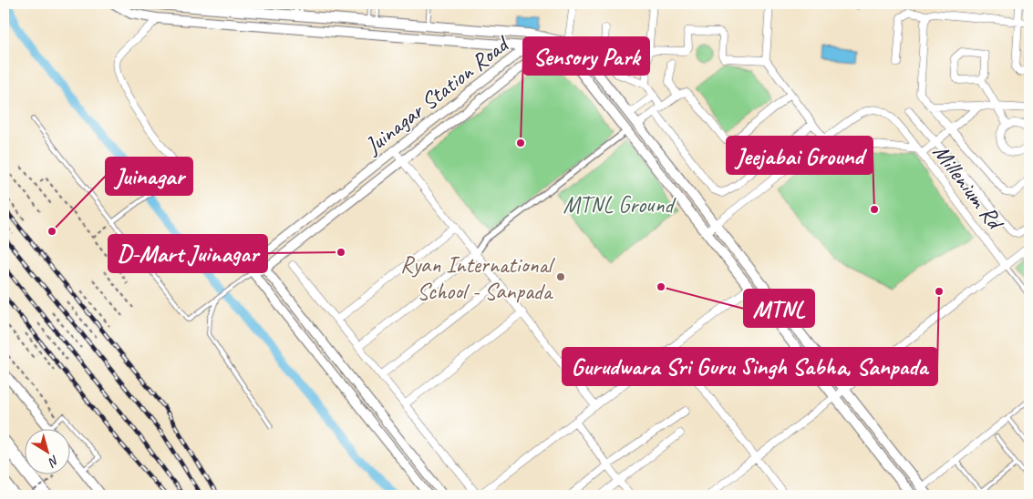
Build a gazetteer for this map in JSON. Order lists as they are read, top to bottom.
{
  "streets": {
    "street": ["Juinagar Station Road", "Millenium Rd"]
  },
  "parks": ["MTNL Ground"],
  "places": [
    "Sensory Park",
    "Jeejabai Ground",
    "Juinagar",
    "D-Mart Juinagar",
    "Ryan International School - Sanpada",
    "MTNL",
    "Gurudwara Sri Guru Singh Sabha, Sanpada"
  ],
  "north": "bottom right"
}
